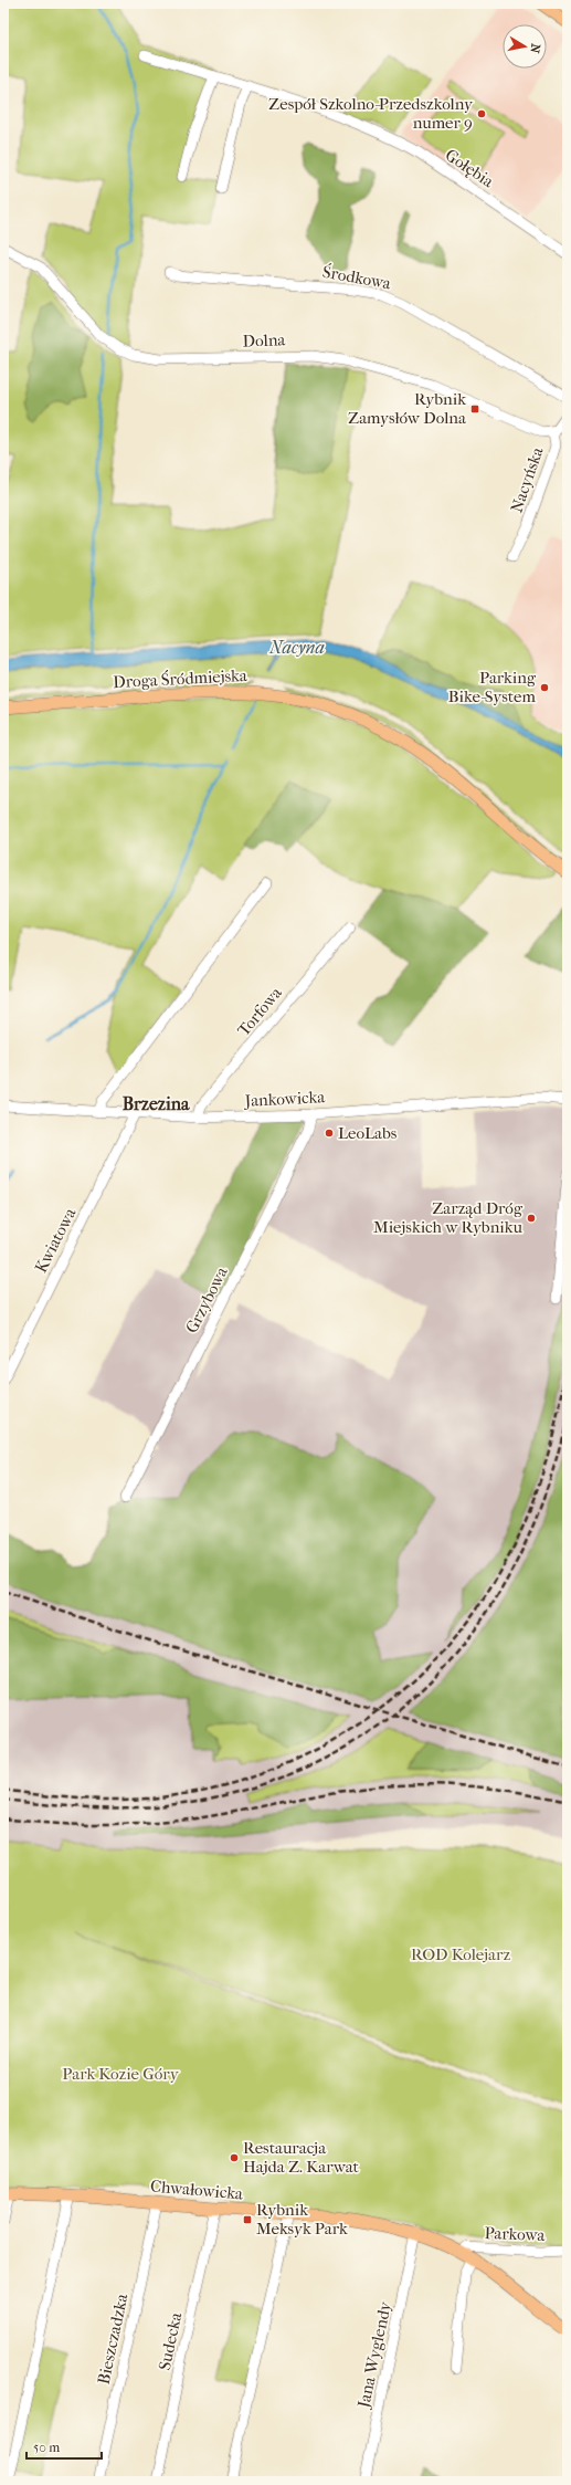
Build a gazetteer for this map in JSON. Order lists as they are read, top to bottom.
{
  "streets": {
    "main road": ["Droga Śródmiejska", "Chwałowicka"],
    "street": [
      "Gołębia",
      "Środkowa",
      "Dolna",
      "Nacyńska",
      "Torfowa",
      "Jankowicka",
      "Kwiatowa",
      "Grzybowa",
      "Parkowa",
      "Bieszczadzka",
      "Sudecka",
      "Jana Wyglendy"
    ]
  },
  "crossings": [
    ["Dolna", "Nacyńska"],
    ["Torfowa", "Jankowicka"],
    ["Jankowicka", "Kwiatowa"],
    ["Jankowicka", "Grzybowa"],
    ["Chwałowicka", "Parkowa"],
    ["Chwałowicka", "Bieszczadzka"],
    ["Chwałowicka", "Sudecka"],
    ["Chwałowicka", "Jana Wyglendy"]
  ],
  "districts": ["Brzezina"],
  "water": ["Nacyna"],
  "parks": ["ROD Kolejarz", "Park Kozie Góry"],
  "places": {
    "other": [
      "Zespół Szkolno-Przedszkolny numer 9",
      "Parking Bike-System",
      "LeoLabs",
      "Zarząd Dróg Miejskich w Rybniku",
      "Restauracja Hajda Z. Karwat"
    ],
    "transit": ["Rybnik Zamysłów Dolna", "Rybnik Meksyk Park"]
  },
  "scale_bar": "50 m",
  "north": "right"
}
